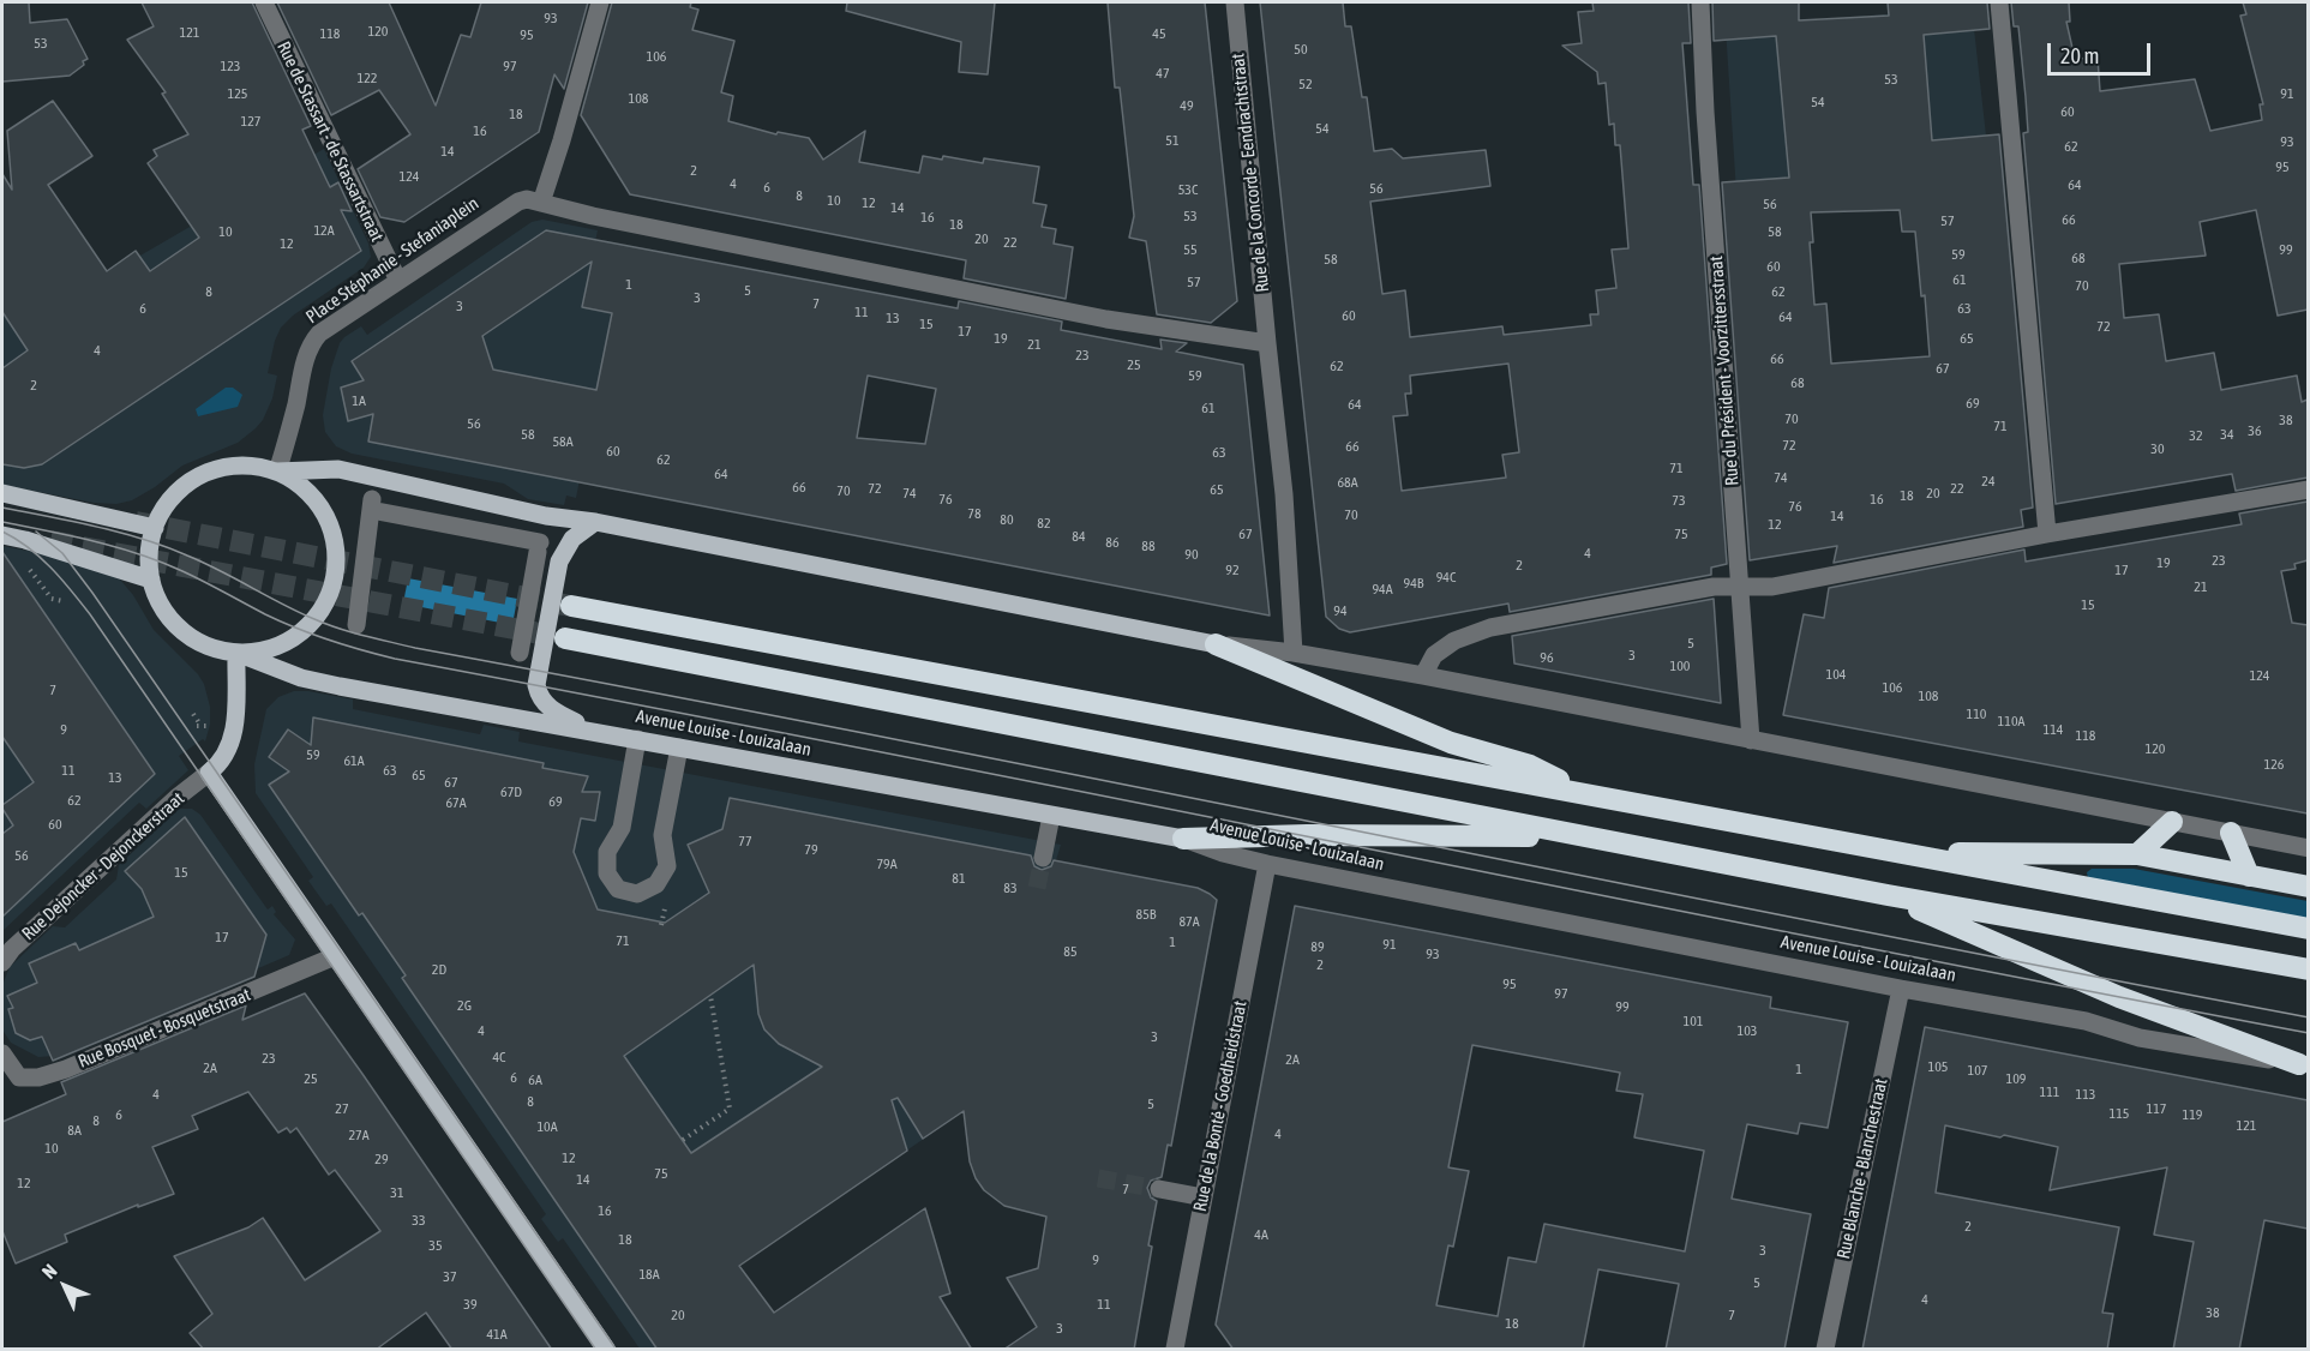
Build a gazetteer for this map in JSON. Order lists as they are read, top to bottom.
{
  "streets": {
    "main road": ["Avenue Louise - Louizalaan"],
    "street": [
      "Rue de Stassart - de Stassartstraat",
      "Rue de la Concorde - Eendrachtstraat",
      "Place Stéphanie - Stefaniaplein",
      "Rue du Président - Voorzittersstraat",
      "Rue Dejoncker - Dejonckerstraat",
      "Rue Bosquet - Bosquetstraat",
      "Rue de la Bonté - Goedheidstraat",
      "Rue Blanche - Blanchestraat"
    ]
  },
  "crossings": [
    ["Rue de Stassart - de Stassartstraat", "Place Stéphanie - Stefaniaplein"],
    ["Place Stéphanie - Stefaniaplein", "Avenue Louise - Louizalaan"],
    ["Avenue Louise - Louizalaan", "Rue de la Bonté - Goedheidstraat"],
    ["Avenue Louise - Louizalaan", "Rue Blanche - Blanchestraat"]
  ],
  "house_numbers": [
    "93",
    "120",
    "121",
    "118",
    "45",
    "95",
    "53",
    "50",
    "106",
    "123",
    "97",
    "47",
    "122",
    "53",
    "52",
    "125",
    "91",
    "108",
    "54",
    "49",
    "60",
    "18",
    "127",
    "54",
    "16",
    "51",
    "93",
    "62",
    "14",
    "95",
    "2",
    "124",
    "4",
    "64",
    "6",
    "56",
    "53C",
    "8",
    "10",
    "12",
    "56",
    "14",
    "53",
    "16",
    "66",
    "57",
    "18",
    "12A",
    "10",
    "58",
    "20",
    "22",
    "12",
    "55",
    "99",
    "59",
    "68",
    "58",
    "60",
    "61",
    "57",
    "1",
    "70",
    "5",
    "8",
    "62",
    "3",
    "7",
    "3",
    "6",
    "63",
    "11",
    "60",
    "64",
    "13",
    "15",
    "72",
    "17",
    "19",
    "65",
    "21",
    "4",
    "23",
    "66",
    "25",
    "62",
    "67",
    "59",
    "68",
    "2",
    "1A",
    "69",
    "64",
    "61",
    "70",
    "38",
    "56",
    "71",
    "36",
    "58",
    "34",
    "32",
    "58A",
    "72",
    "66",
    "30",
    "60",
    "63",
    "62",
    "71",
    "64",
    "74",
    "24",
    "68A",
    "66",
    "72",
    "22",
    "65",
    "70",
    "74",
    "20",
    "18",
    "76",
    "16",
    "73",
    "76",
    "78",
    "70",
    "14",
    "80",
    "82",
    "12",
    "67",
    "75",
    "84",
    "86",
    "88",
    "4",
    "90",
    "23",
    "19",
    "2",
    "92",
    "17",
    "94C",
    "94B",
    "21",
    "94A",
    "15",
    "94",
    "5",
    "3",
    "96",
    "100",
    "104",
    "124",
    "106",
    "7",
    "108",
    "110",
    "110A",
    "9",
    "114",
    "118",
    "120",
    "59",
    "61A",
    "126",
    "11",
    "63",
    "65",
    "13",
    "67",
    "67D",
    "62",
    "69",
    "67A",
    "60",
    "77",
    "79",
    "56",
    "79A",
    "15",
    "81",
    "83",
    "85B",
    "87A",
    "17",
    "71",
    "1",
    "91",
    "89",
    "85",
    "93",
    "2",
    "2D",
    "95",
    "97",
    "2G",
    "99",
    "101",
    "4",
    "103",
    "3",
    "4C",
    "23",
    "2A",
    "105",
    "2A",
    "1",
    "107",
    "6",
    "25",
    "109",
    "6A",
    "111",
    "4",
    "113",
    "8",
    "5",
    "27",
    "117",
    "115",
    "6",
    "119",
    "8",
    "121",
    "10A",
    "8A",
    "4",
    "27A",
    "10",
    "12",
    "29",
    "75",
    "14",
    "12",
    "7",
    "31",
    "16",
    "33",
    "2",
    "4A",
    "18",
    "35",
    "3",
    "9",
    "18A",
    "37",
    "5",
    "4",
    "39",
    "11",
    "38",
    "20",
    "7",
    "18",
    "3",
    "41A"
  ],
  "scale_bar": "20 m",
  "north": "top left"
}
